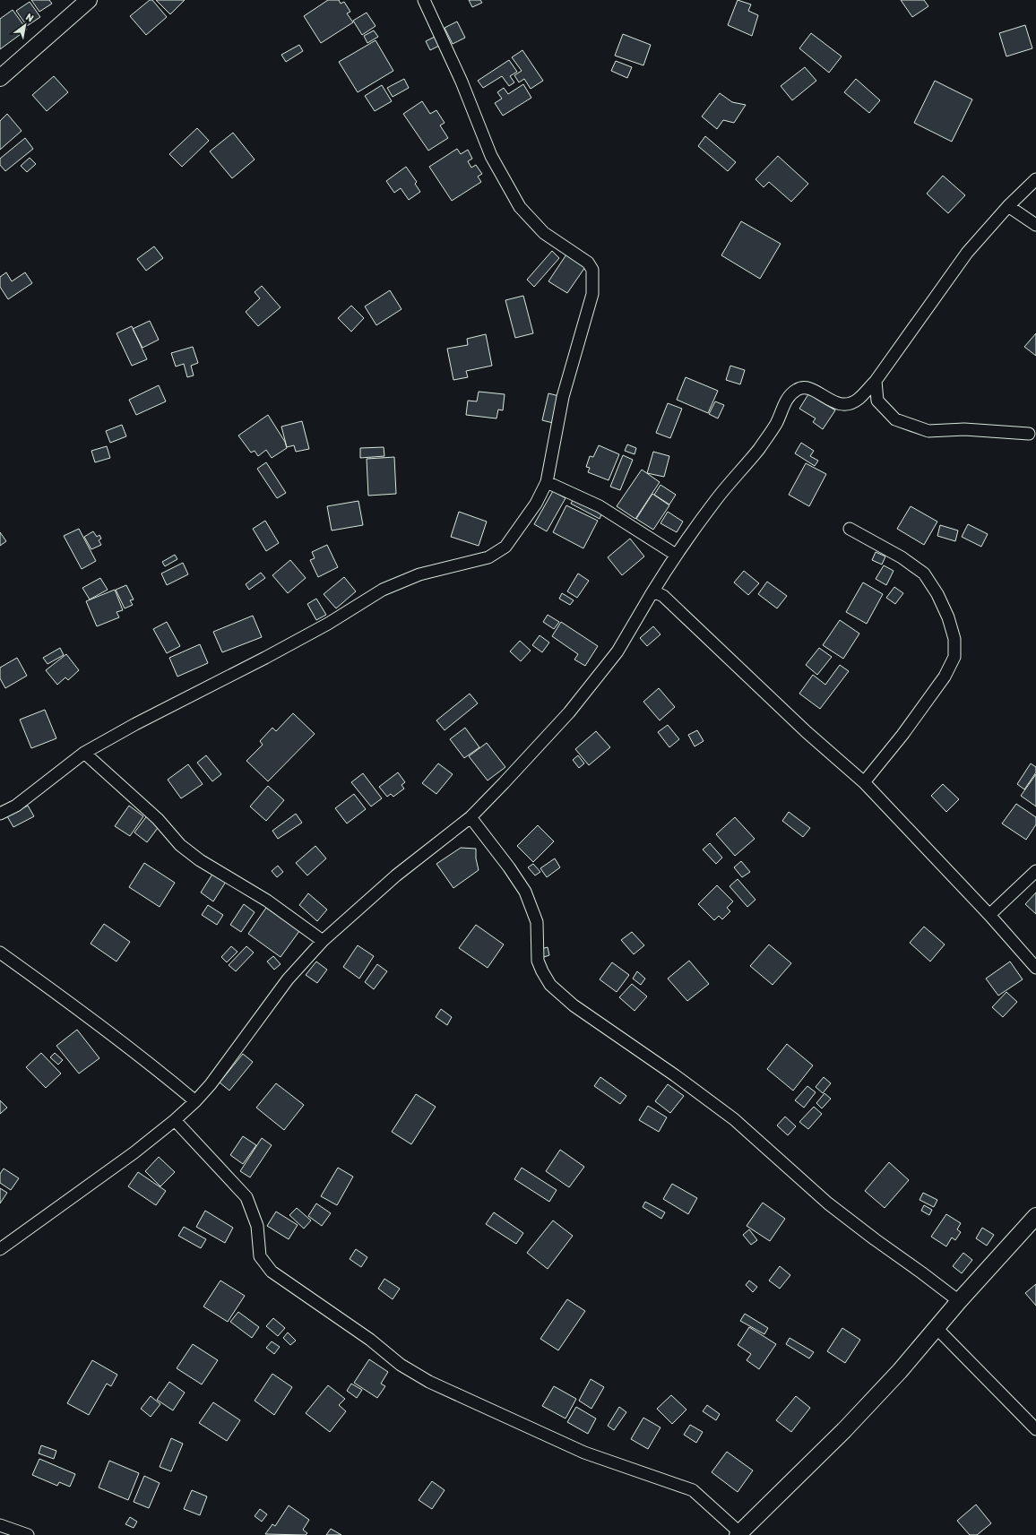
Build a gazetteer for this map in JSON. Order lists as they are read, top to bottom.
{
  "north": "top right"
}
